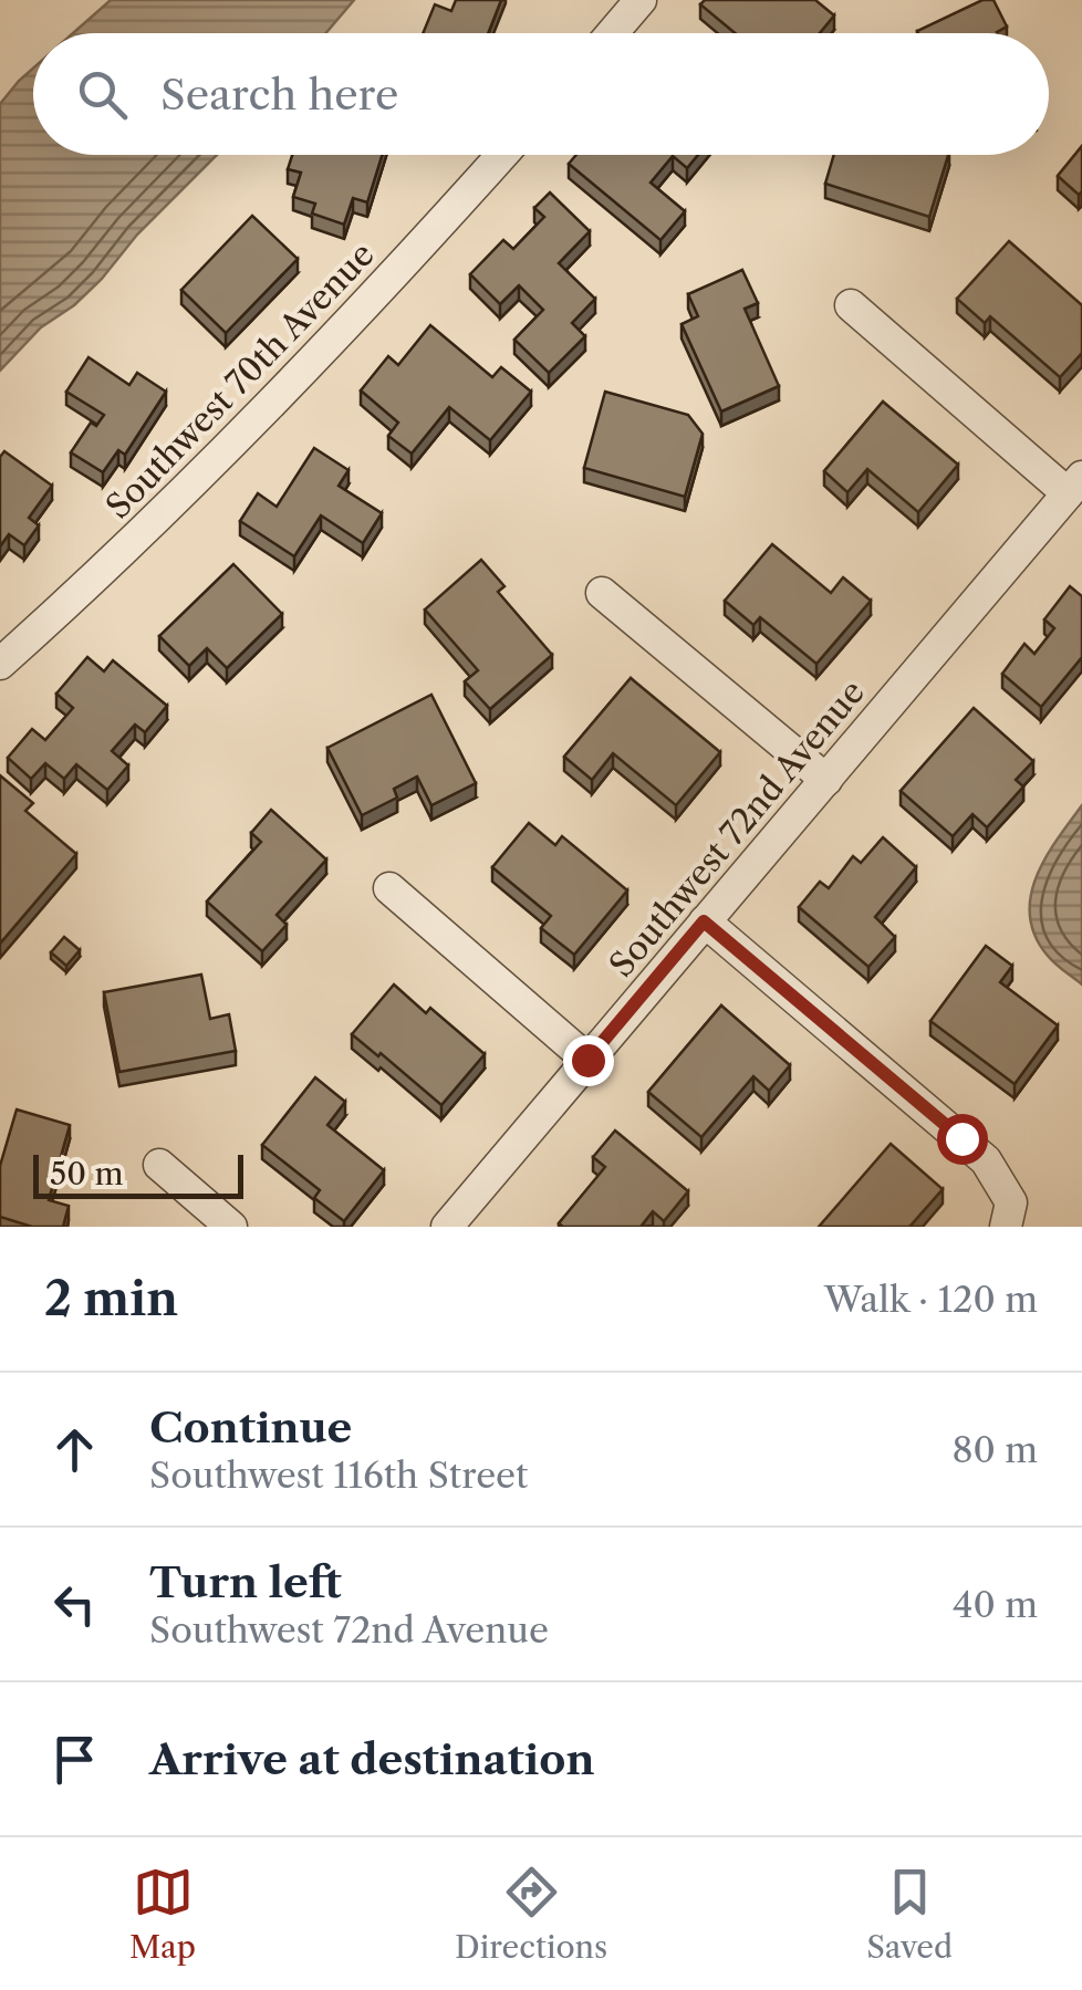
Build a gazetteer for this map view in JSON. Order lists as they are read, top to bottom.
{
  "streets": {
    "street": ["Southwest 70th Avenue", "Southwest 72nd Avenue"]
  },
  "scale_bar": "50 m",
  "page": {
    "search": "Search here",
    "scale": "50 m",
    "heading": ["2 min", "Walk · 120 m"],
    "list": [
      ["Continue", "Southwest 116th Street", "80 m"],
      ["Turn left", "Southwest 72nd Avenue", "40 m"],
      "Arrive at destination"
    ],
    "nav": ["Map", "Directions", "Saved"]
  }
}
